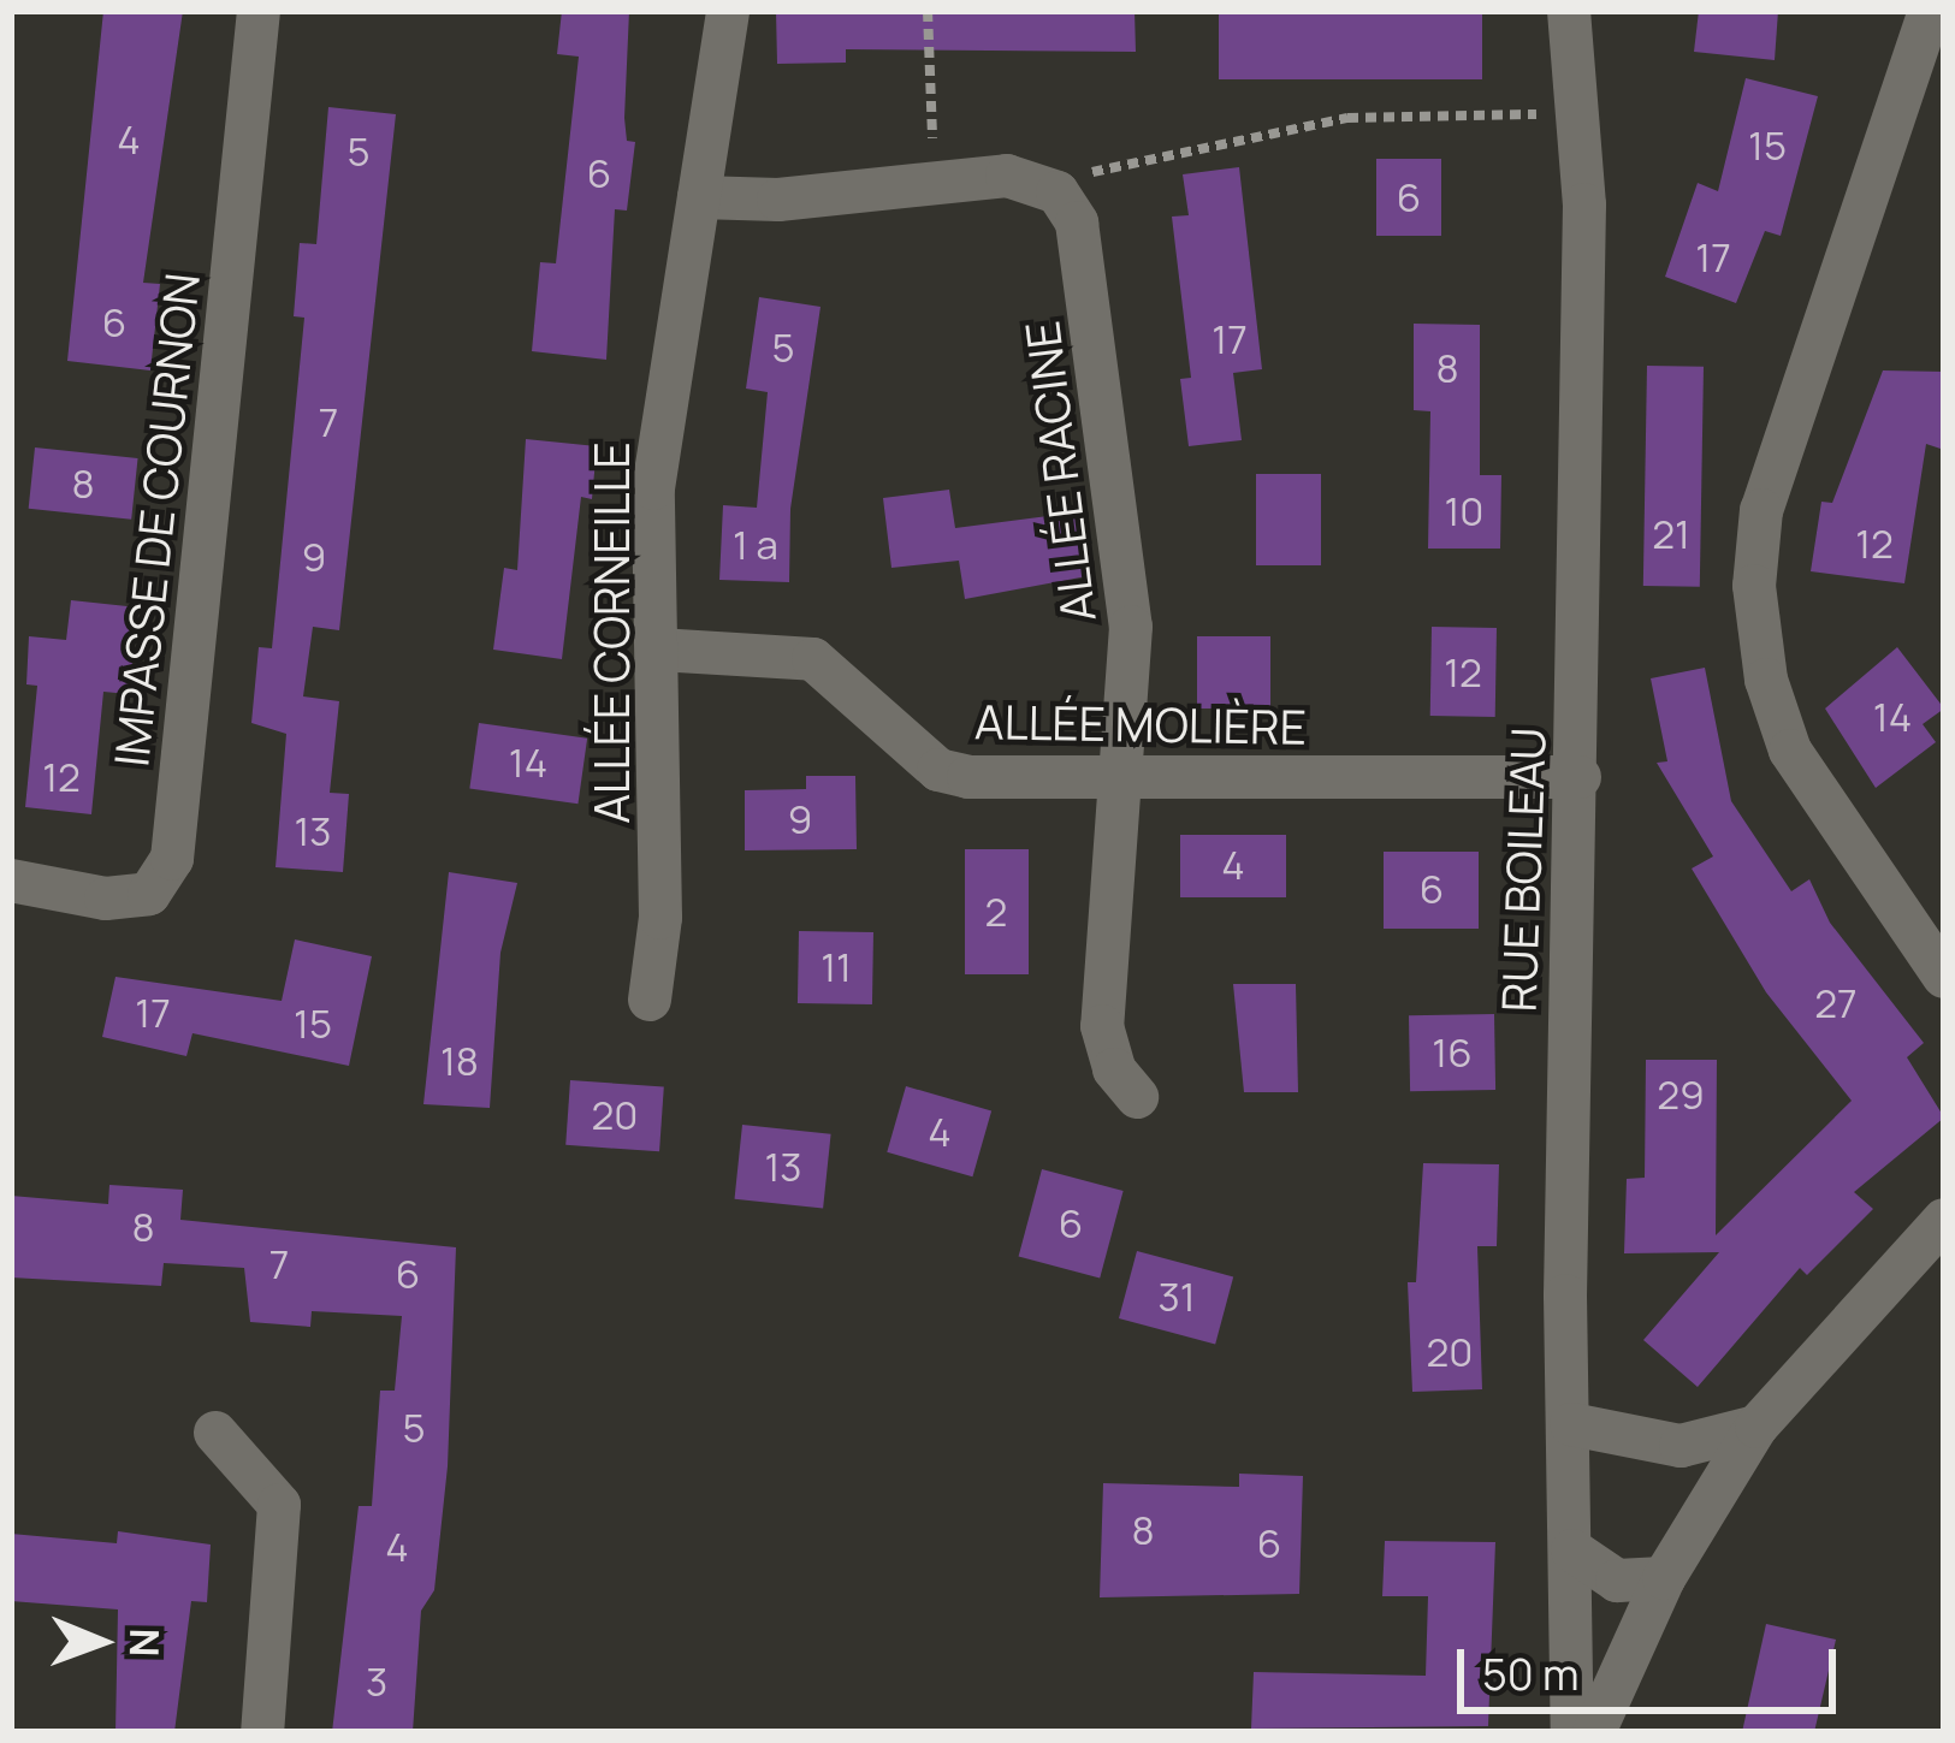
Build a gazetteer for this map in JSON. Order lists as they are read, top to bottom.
{
  "streets": {
    "street": [
      "ALLÉE RACINE",
      "IMPASSE DE COURNON",
      "ALLÉE CORNEILLE",
      "ALLÉE MOLIÈRE",
      "RUE BOILEAU"
    ]
  },
  "crossings": [
    ["ALLÉE RACINE", "ALLÉE MOLIÈRE"],
    ["ALLÉE CORNEILLE", "ALLÉE MOLIÈRE"],
    ["ALLÉE MOLIÈRE", "RUE BOILEAU"]
  ],
  "house_numbers": [
    "4",
    "15",
    "5",
    "6",
    "6",
    "17",
    "6",
    "17",
    "5",
    "8",
    "7",
    "8",
    "10",
    "21",
    "12",
    "1 a",
    "9",
    "12",
    "14",
    "14",
    "12",
    "9",
    "13",
    "4",
    "6",
    "2",
    "11",
    "27",
    "17",
    "15",
    "16",
    "18",
    "29",
    "20",
    "4",
    "13",
    "6",
    "8",
    "7",
    "6",
    "31",
    "20",
    "5",
    "8",
    "6",
    "4",
    "3"
  ],
  "scale_bar": "50 m",
  "north": "right"
}
